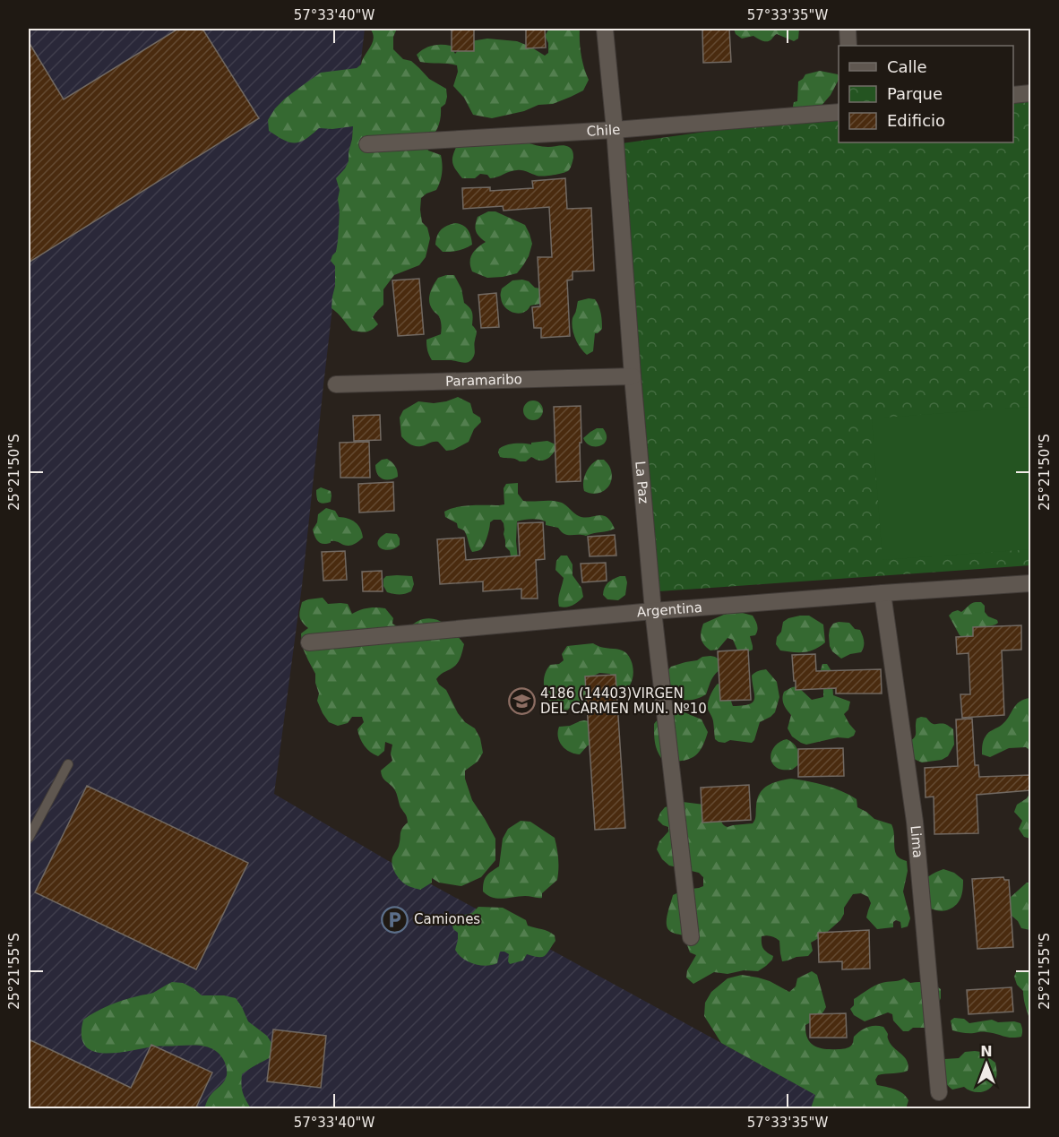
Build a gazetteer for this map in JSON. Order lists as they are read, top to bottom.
{
  "streets": {
    "street": [
      "Chile",
      "Paramaribo",
      "La Paz",
      "Argentina",
      "Lima"
    ]
  },
  "crossings": [
    ["Chile", "La Paz"],
    ["Paramaribo", "La Paz"],
    ["La Paz", "Argentina"],
    ["Argentina", "Lima"]
  ],
  "places": {
    "school or university": ["4186 (14403)VIRGEN DEL CARMEN MUN. Nº10"],
    "parking": ["Camiones"]
  },
  "legend": ["Calle", "Parque", "Edificio"],
  "north": "top",
  "coordinates": [
    "57°33'40\"W",
    "57°33'35\"W",
    "25°21'50\"S",
    "25°21'55\"S"
  ]
}
